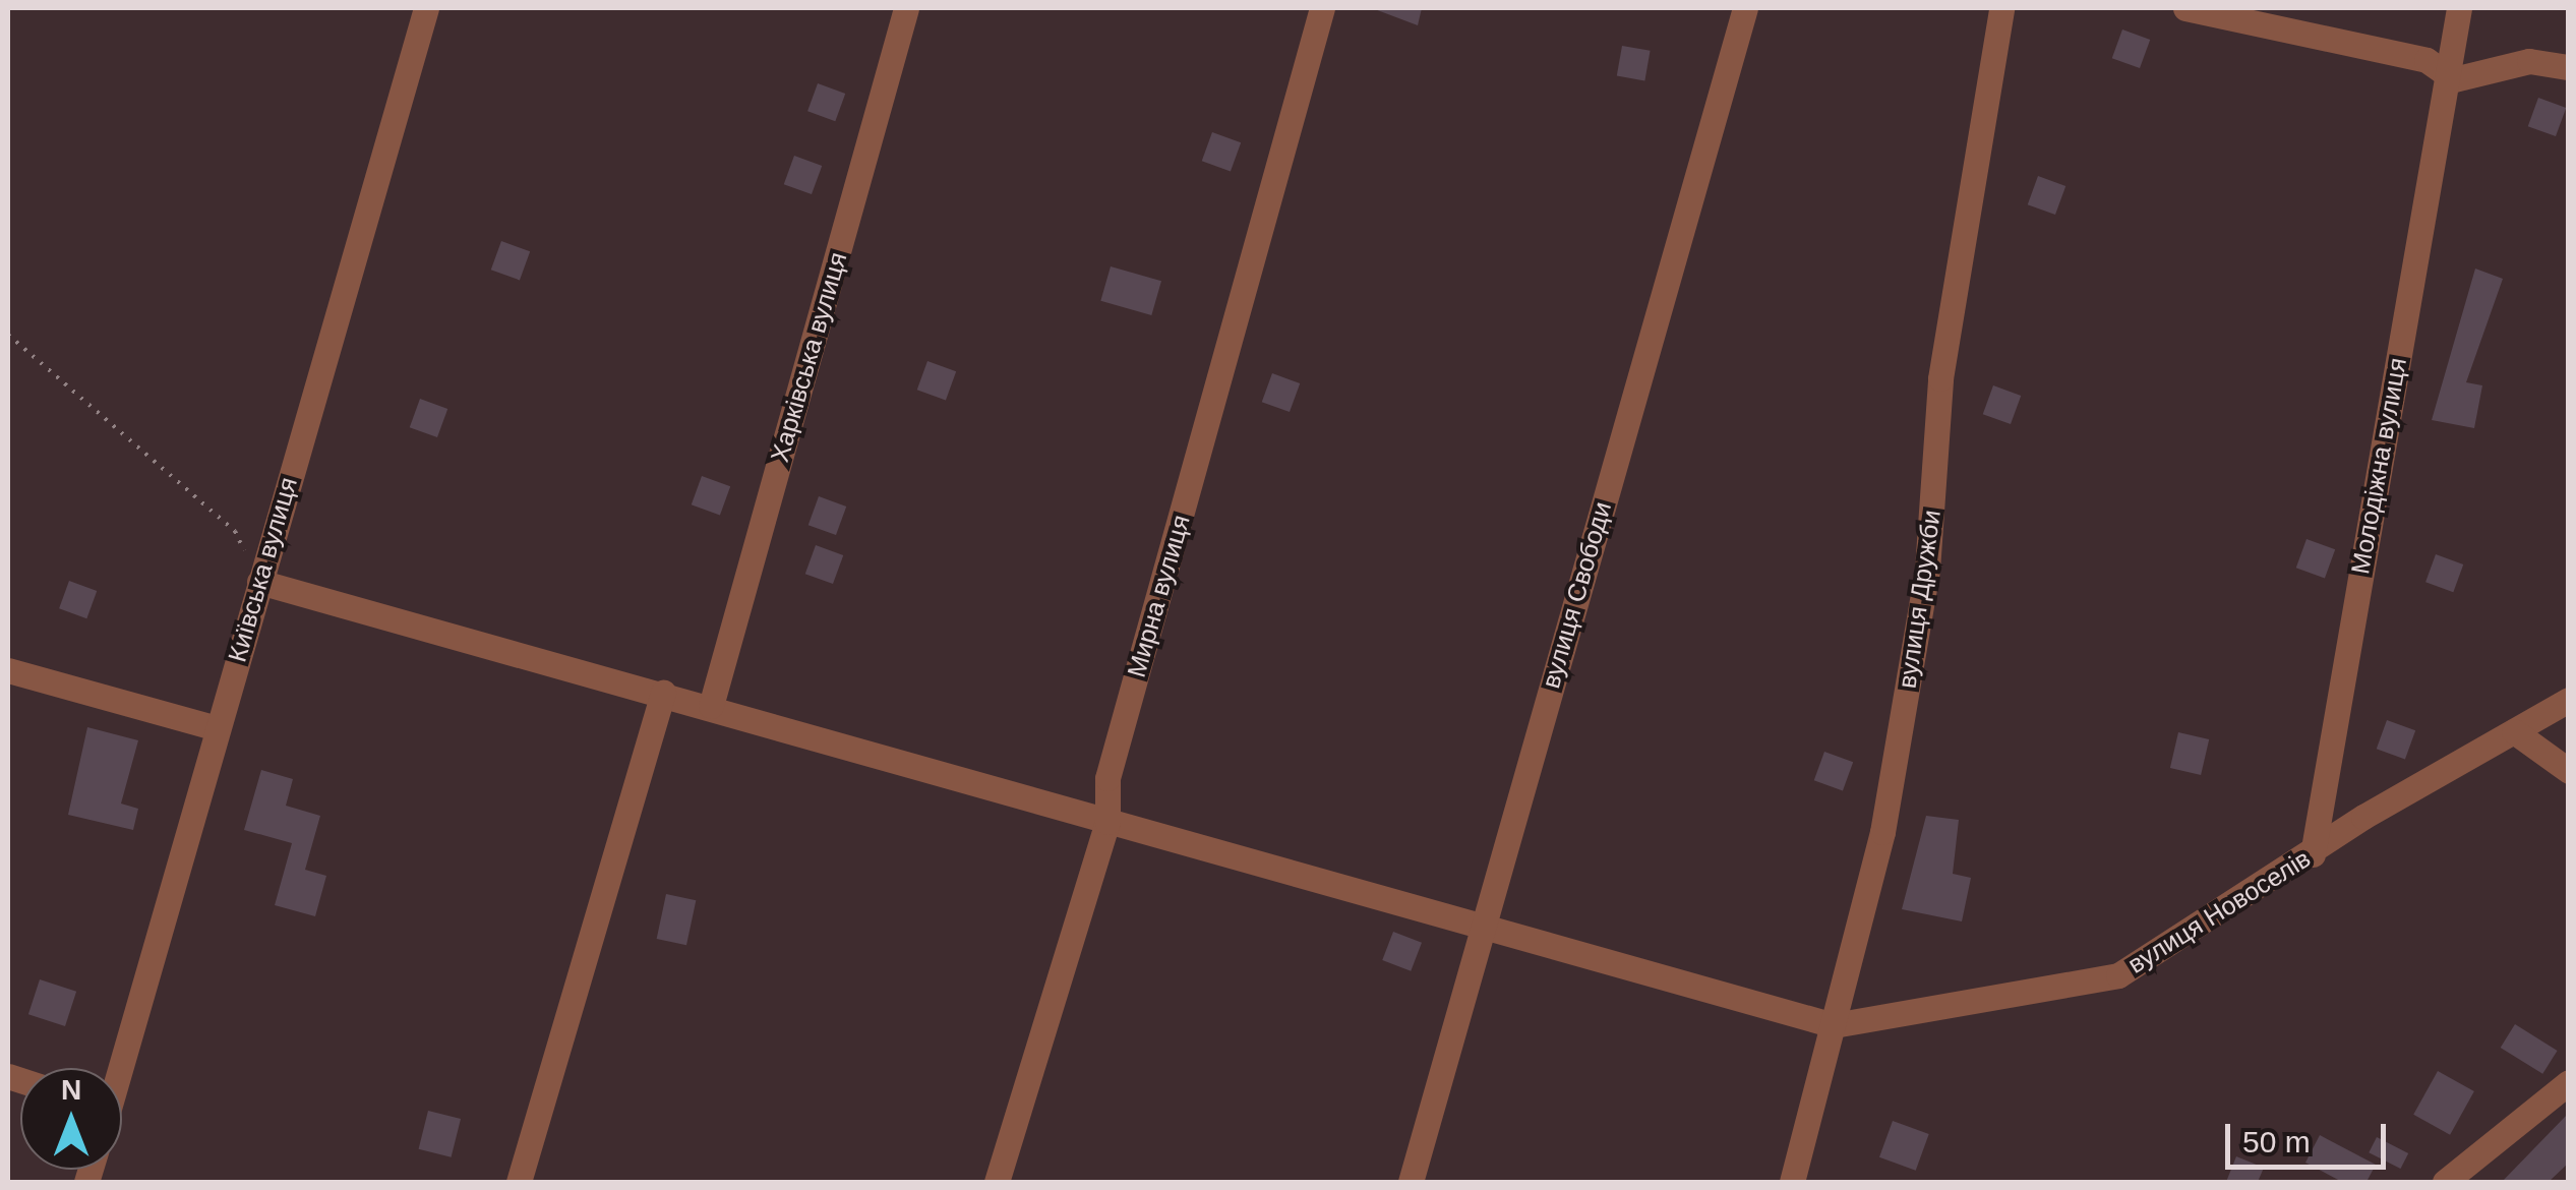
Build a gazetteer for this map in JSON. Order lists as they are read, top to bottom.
{
  "streets": {
    "street": [
      "Харківська вулиця",
      "Молодіжна вулиця",
      "Київська вулиця",
      "вулиця Свободи",
      "Мирна вулиця",
      "вулиця Дружби",
      "вулиця Новоселів"
    ]
  },
  "crossings": [
    ["Молодіжна вулиця", "вулиця Новоселів"],
    ["вулиця Дружби", "вулиця Новоселів"]
  ],
  "scale_bar": "50 m",
  "north": "top"
}
